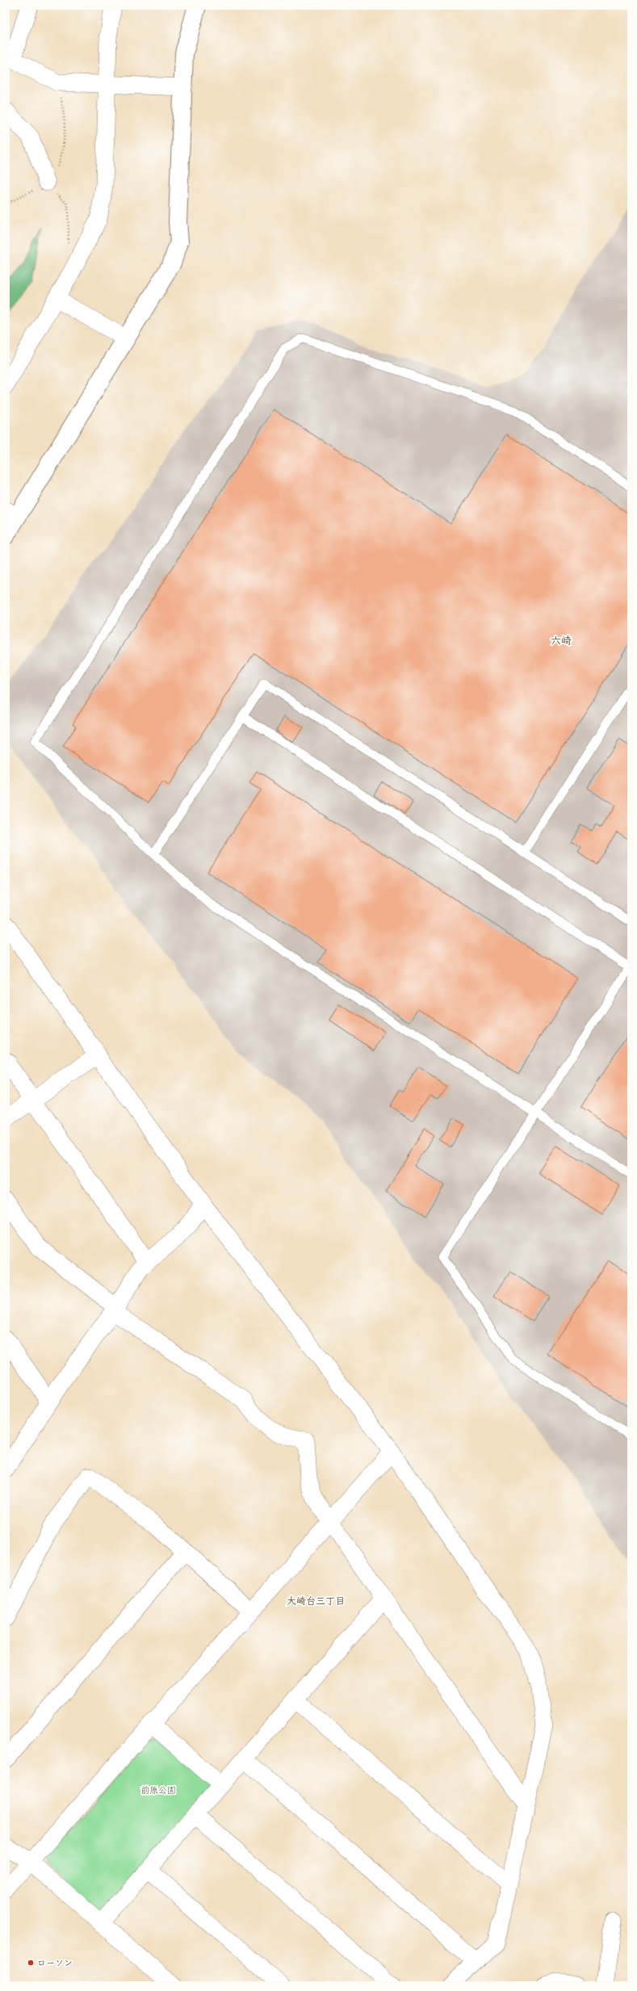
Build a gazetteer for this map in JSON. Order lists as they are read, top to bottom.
{
  "districts": ["六崎", "大崎台三丁目"],
  "parks": ["前原公園"],
  "places": ["ローソン"]
}
